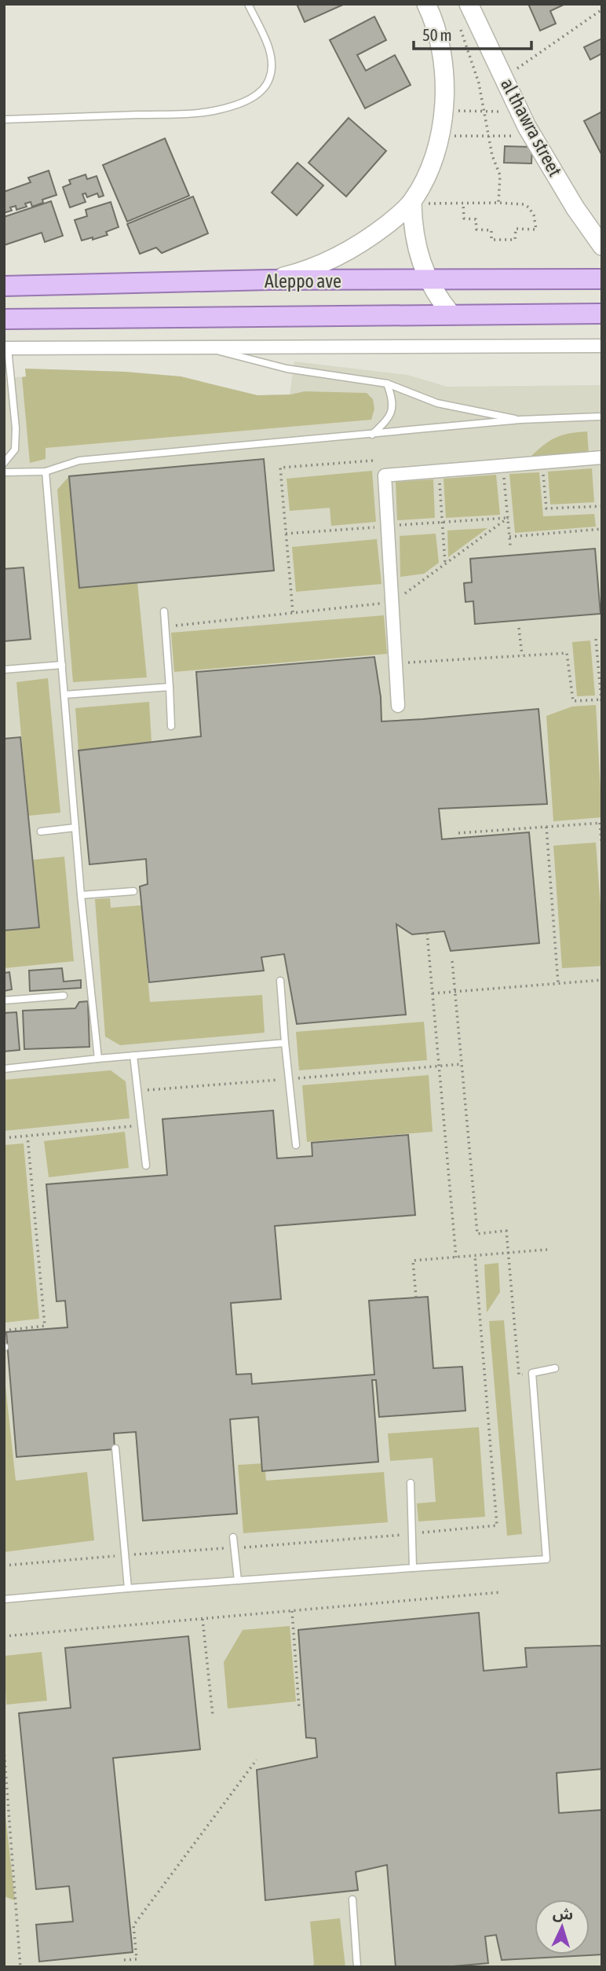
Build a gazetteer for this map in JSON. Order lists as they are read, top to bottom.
{
  "streets": {
    "main road": ["al thawra street", "Aleppo ave"]
  },
  "scale_bar": "50 m",
  "north": "top"
}
